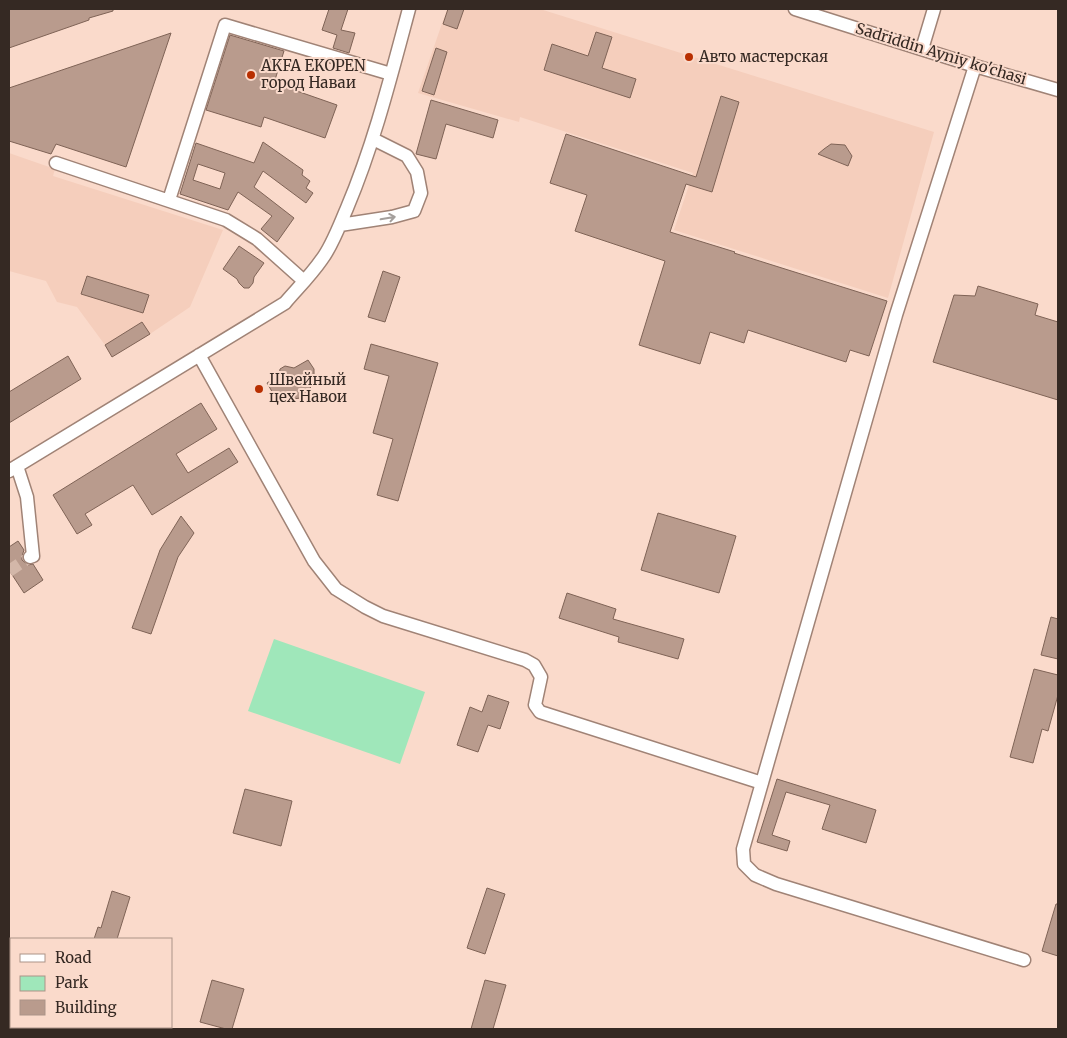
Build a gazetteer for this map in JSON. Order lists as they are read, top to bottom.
{
  "streets": {
    "street": ["Sadriddin Ayniy ko'chasi"]
  },
  "places": ["Авто мастерская", "AKFA EKOPEN город Наваи", "Швейный цех Навои"],
  "legend": ["Road", "Park", "Building"]
}
